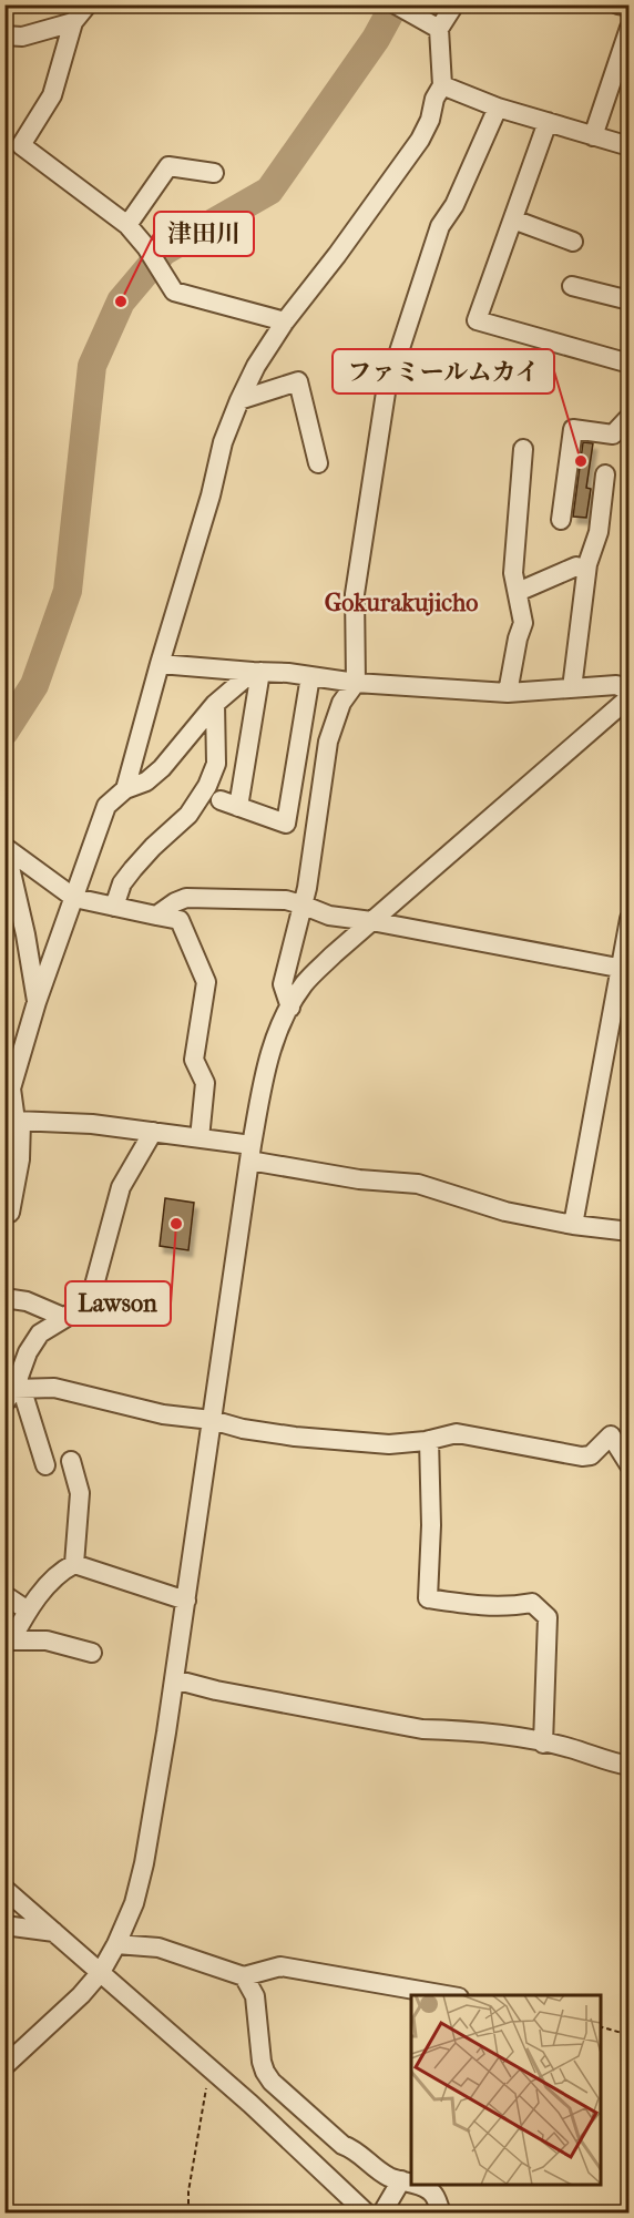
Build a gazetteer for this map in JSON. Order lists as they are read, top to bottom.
{
  "districts": ["Gokurakujicho"],
  "places": ["津田川", "ファミールムカイ", "Lawson"]
}
